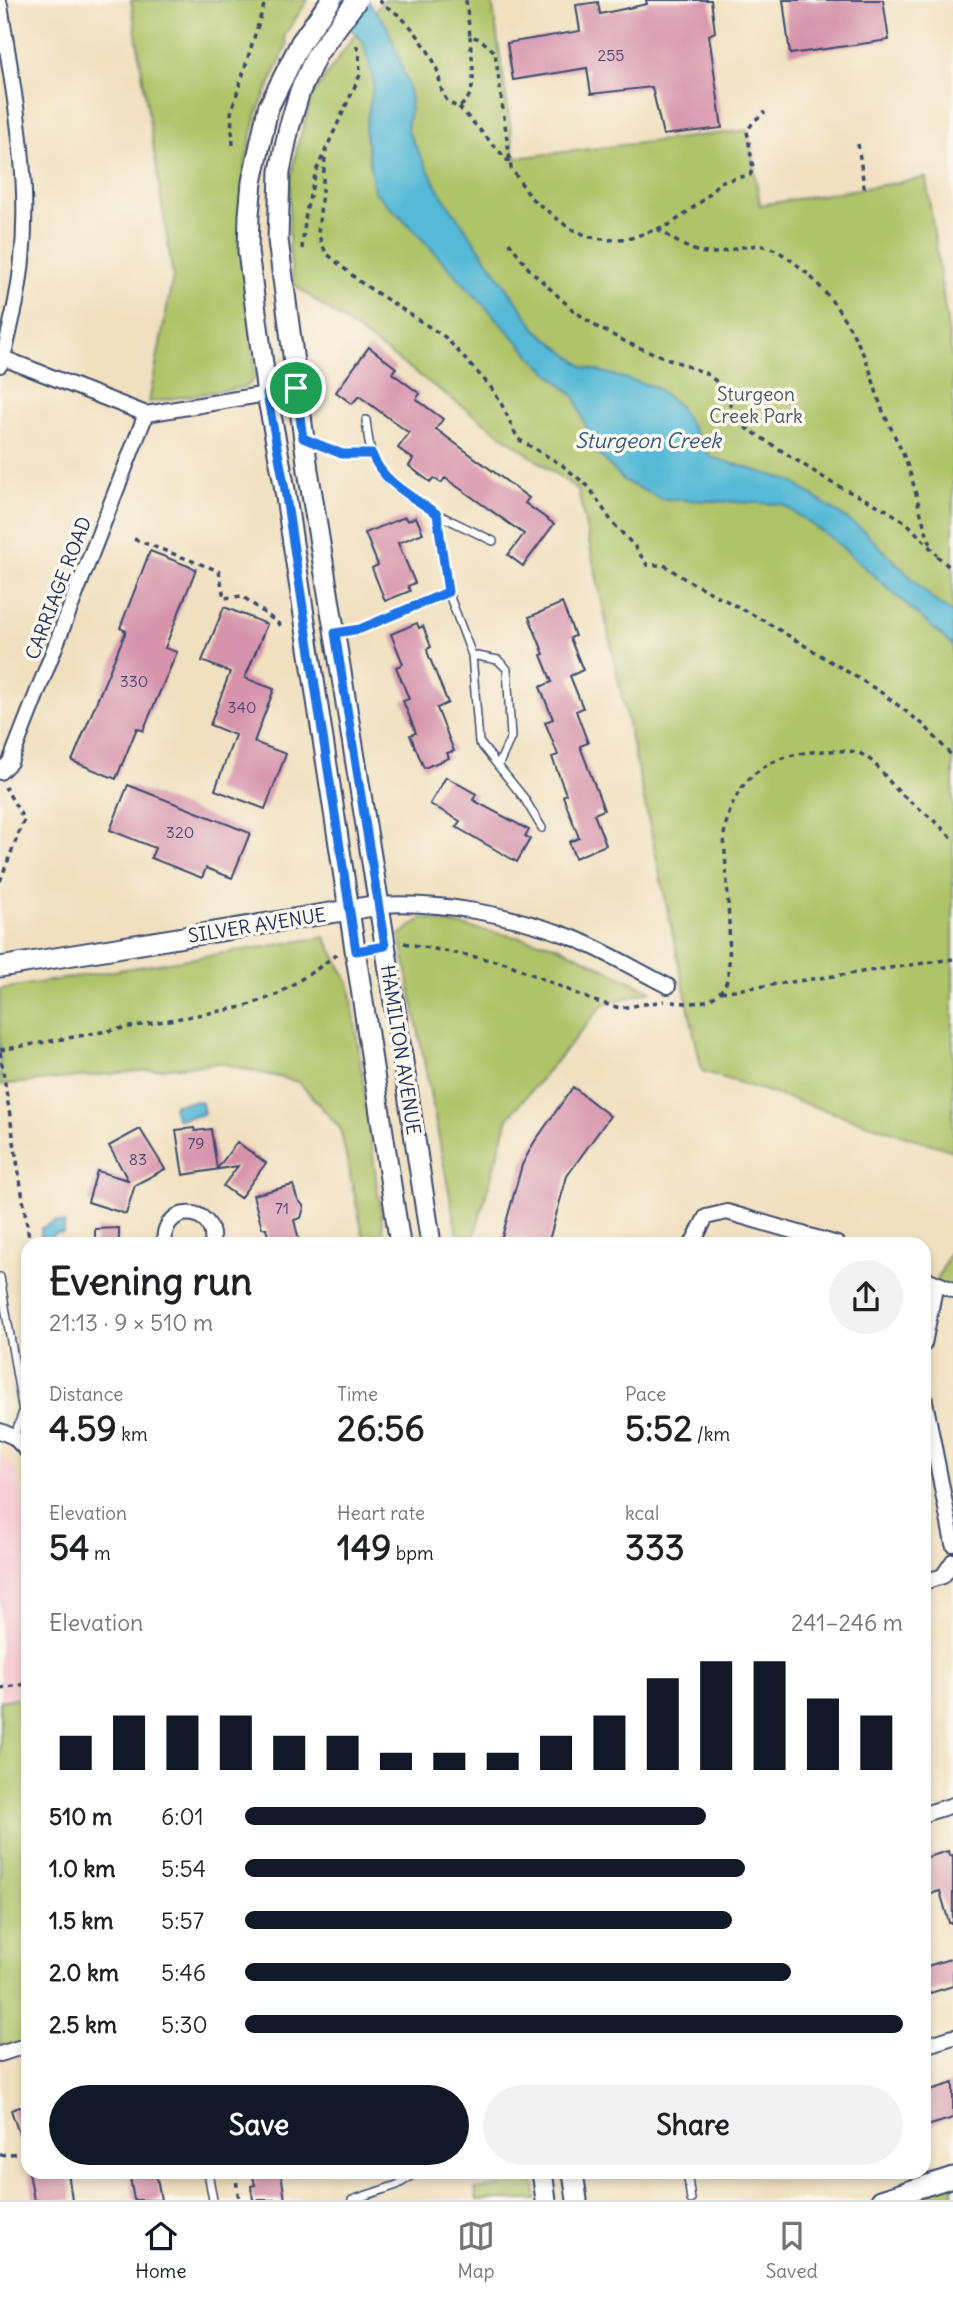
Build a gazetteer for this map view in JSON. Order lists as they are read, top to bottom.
{
  "streets": {
    "street": ["CARRIAGE ROAD", "SILVER AVENUE", "HAMILTON AVENUE"]
  },
  "crossings": [
    ["SILVER AVENUE", "HAMILTON AVENUE"]
  ],
  "water": ["Sturgeon Creek"],
  "parks": ["Sturgeon Creek Park"],
  "house_numbers": [
    "255",
    "330",
    "340",
    "320",
    "79",
    "83",
    "71"
  ],
  "page": {
    "heading": ["Evening run", "21:13 · 9 × 510 m"],
    "stats": [
      ["Distance", "4.59 km"],
      ["Time", "26:56"],
      ["Pace", "5:52 /km"],
      ["Elevation", "54 m"],
      ["Heart rate", "149 bpm"],
      ["kcal", "333"]
    ],
    "chart": ["Elevation", "241–246 m"],
    "list": [
      {
        "name": "510 m",
        "note": "6:01"
      },
      {
        "name": "1.0 km",
        "note": "5:54"
      },
      {
        "name": "1.5 km",
        "note": "5:57"
      },
      {
        "name": "2.0 km",
        "note": "5:46"
      },
      {
        "name": "2.5 km",
        "note": "5:30"
      }
    ],
    "buttons": ["Save", "Share"],
    "tabs": ["Home", "Map", "Saved"]
  }
}
